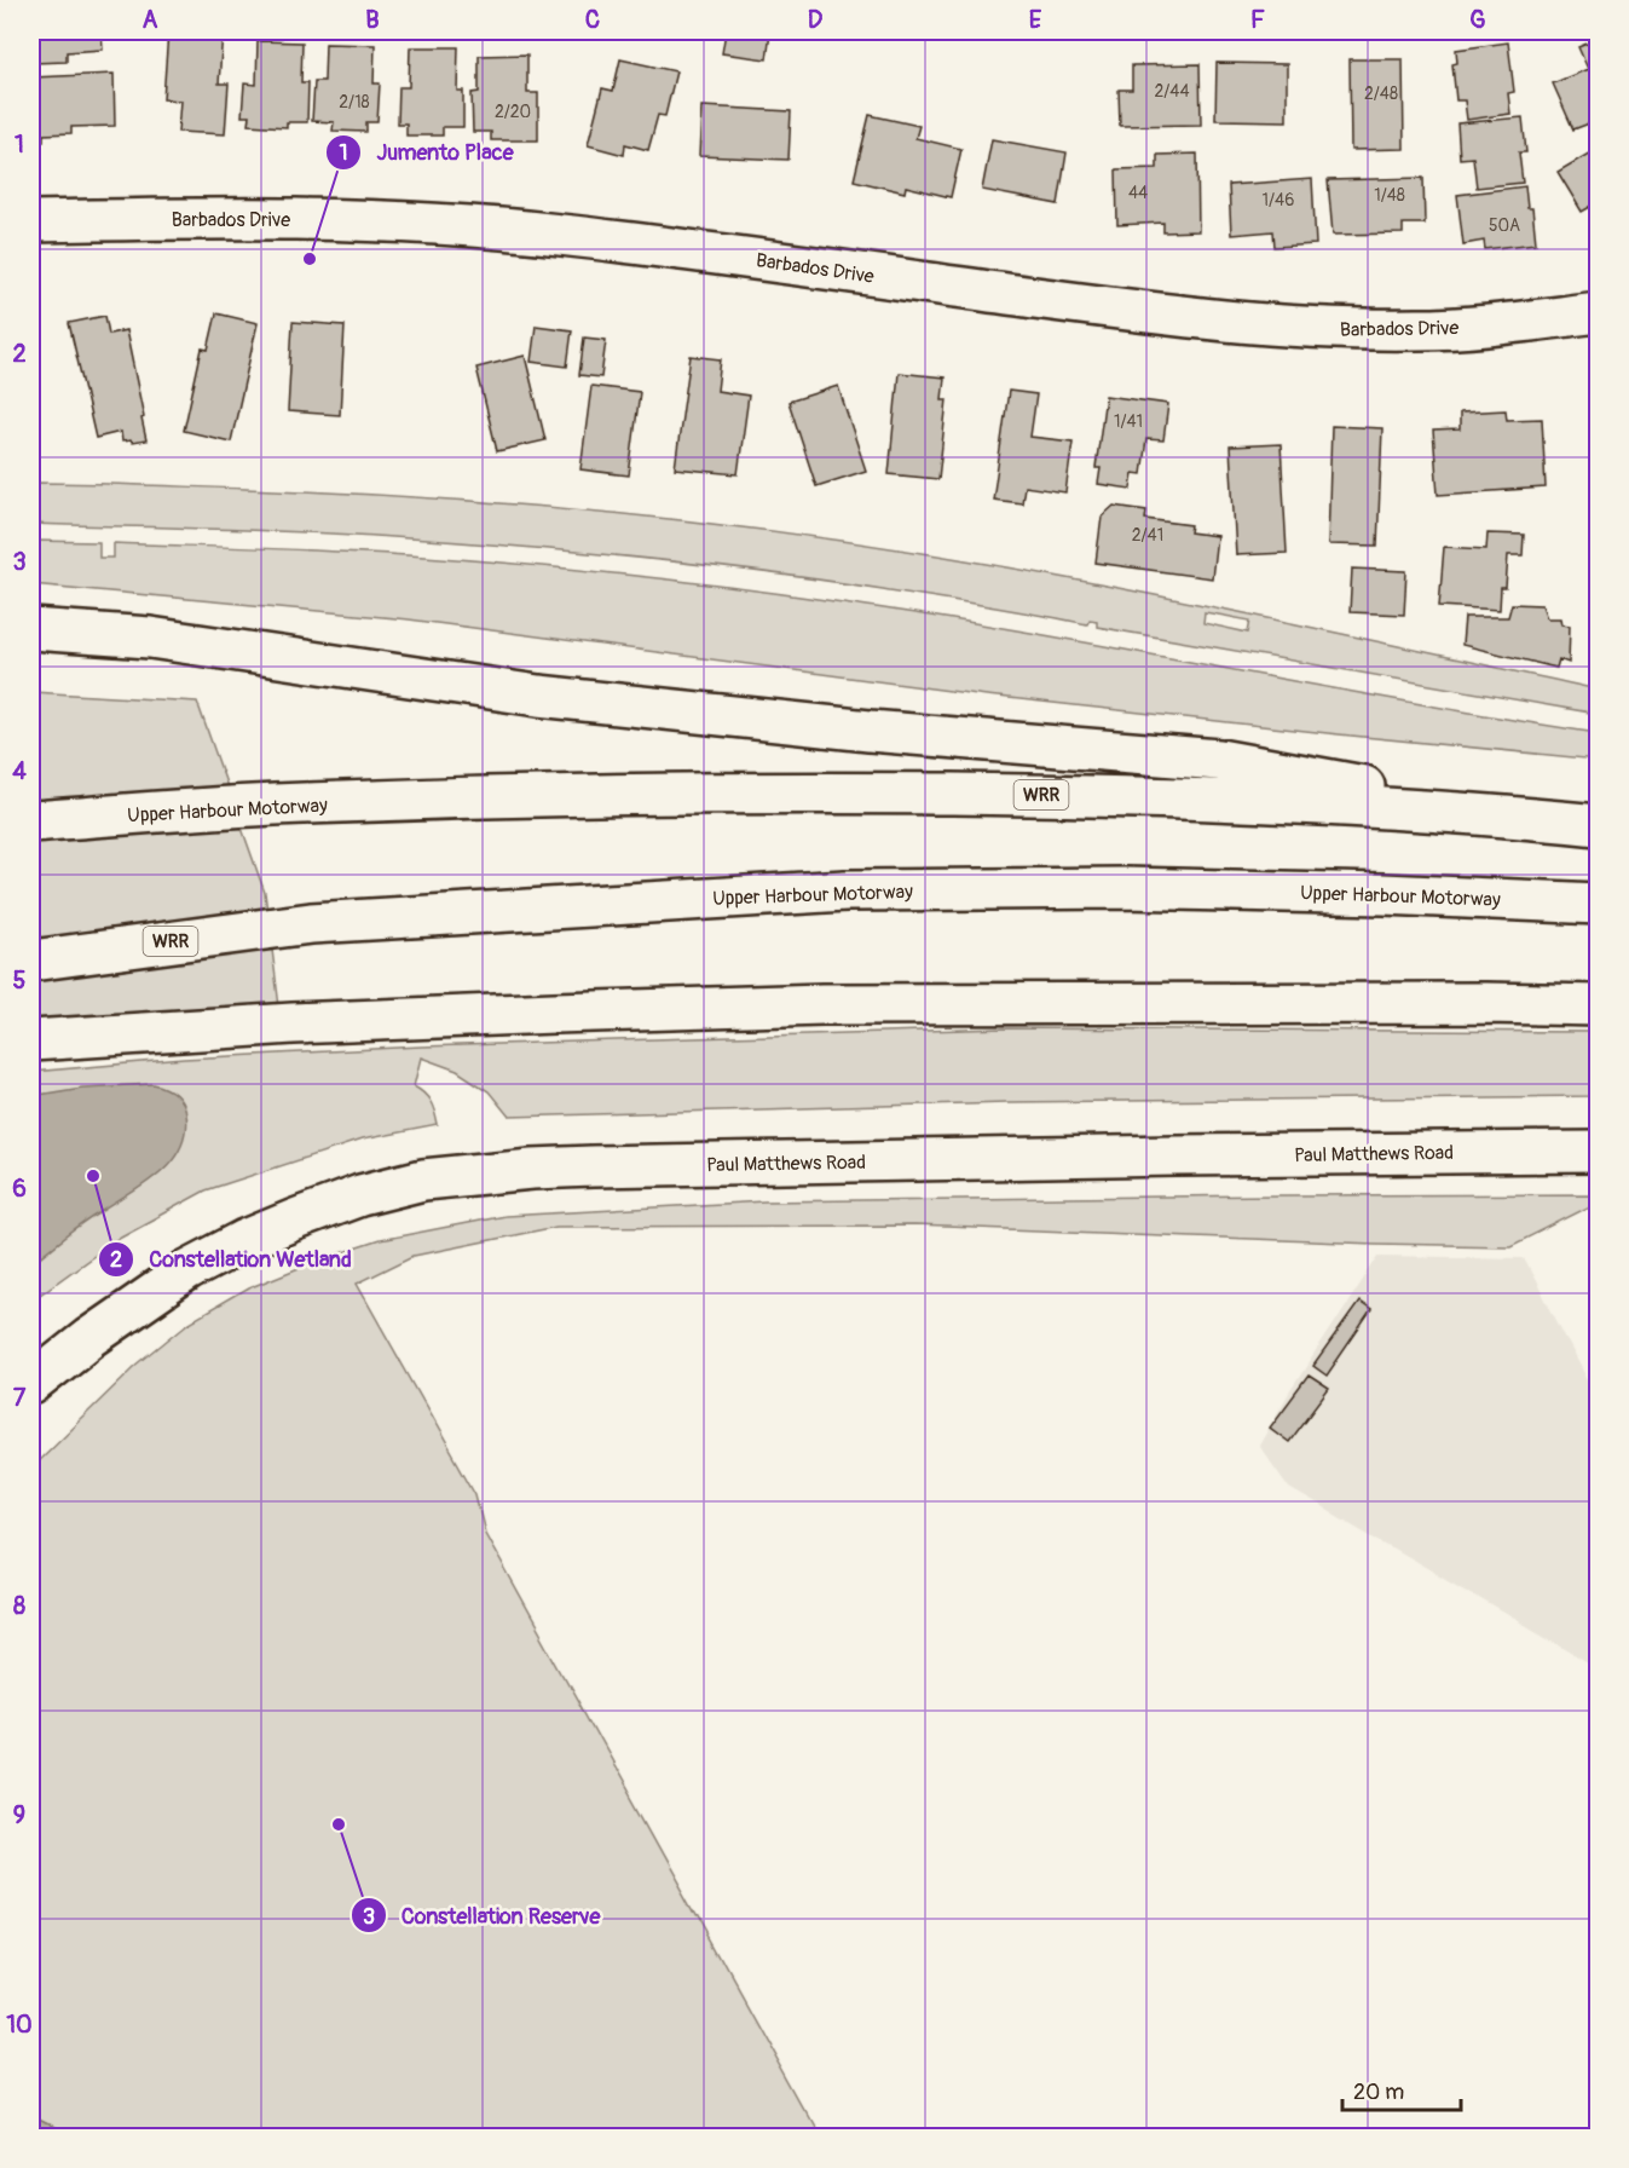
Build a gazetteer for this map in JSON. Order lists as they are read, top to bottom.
{
  "streets": {
    "main road": [
      "Barbados Drive",
      "WRR",
      "Upper Harbour Motorway",
      "Paul Matthews Road"
    ]
  },
  "places": ["Jumento Place", "Constellation Wetland", "Constellation Reserve"],
  "house_numbers": [
    "2/44",
    "2/48",
    "2/18",
    "2/20",
    "44",
    "1/48",
    "1/46",
    "50A",
    "1/41",
    "2/41"
  ],
  "scale_bar": "20 m",
  "grid": {
    "columns": [
      "A",
      "B",
      "C",
      "D",
      "E",
      "F",
      "G"
    ],
    "rows": [
      "1",
      "2",
      "3",
      "4",
      "5",
      "6",
      "7",
      "8",
      "9",
      "10"
    ]
  }
}
